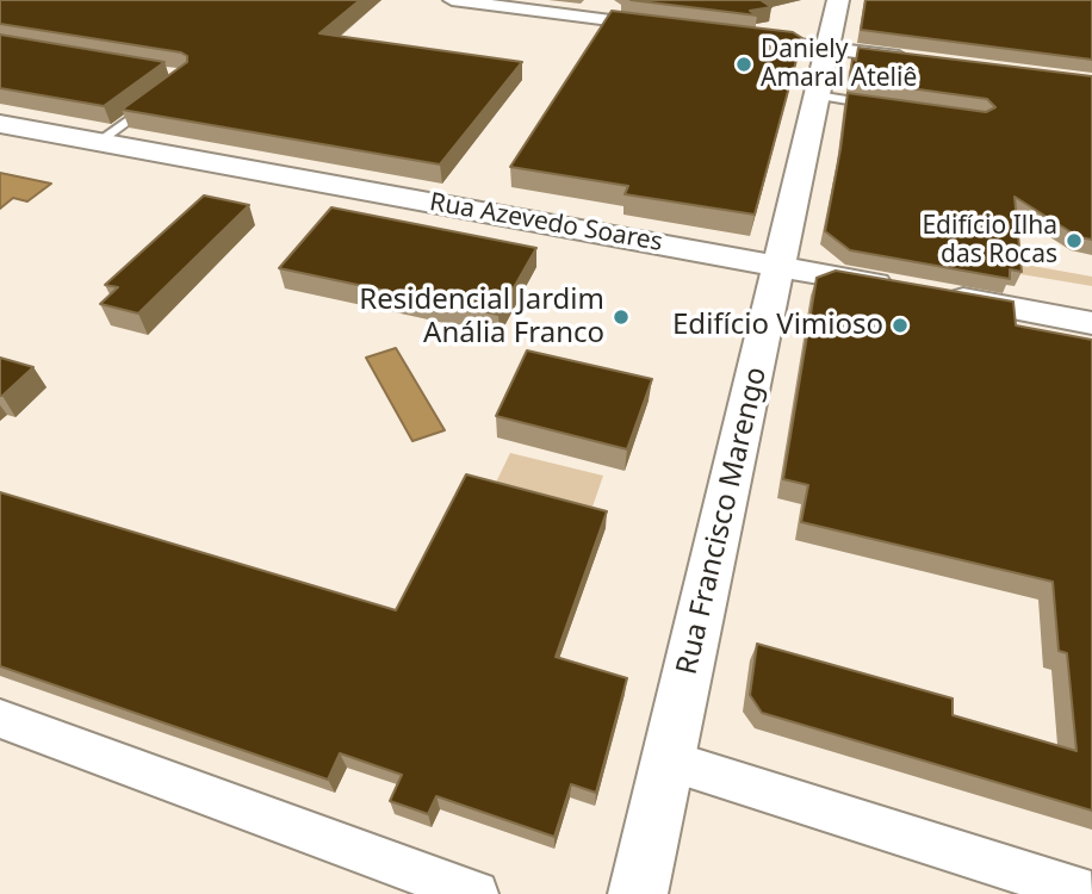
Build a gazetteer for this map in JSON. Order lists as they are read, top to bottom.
{
  "streets": {
    "street": ["Rua Azevedo Soares", "Rua Francisco Marengo"]
  },
  "crossings": [
    ["Rua Azevedo Soares", "Rua Francisco Marengo"]
  ],
  "places": [
    "Daniely Amaral Ateliê",
    "Edifício Ilha das Rocas",
    "Residencial Jardim Anália Franco",
    "Edifício Vimioso"
  ]
}
